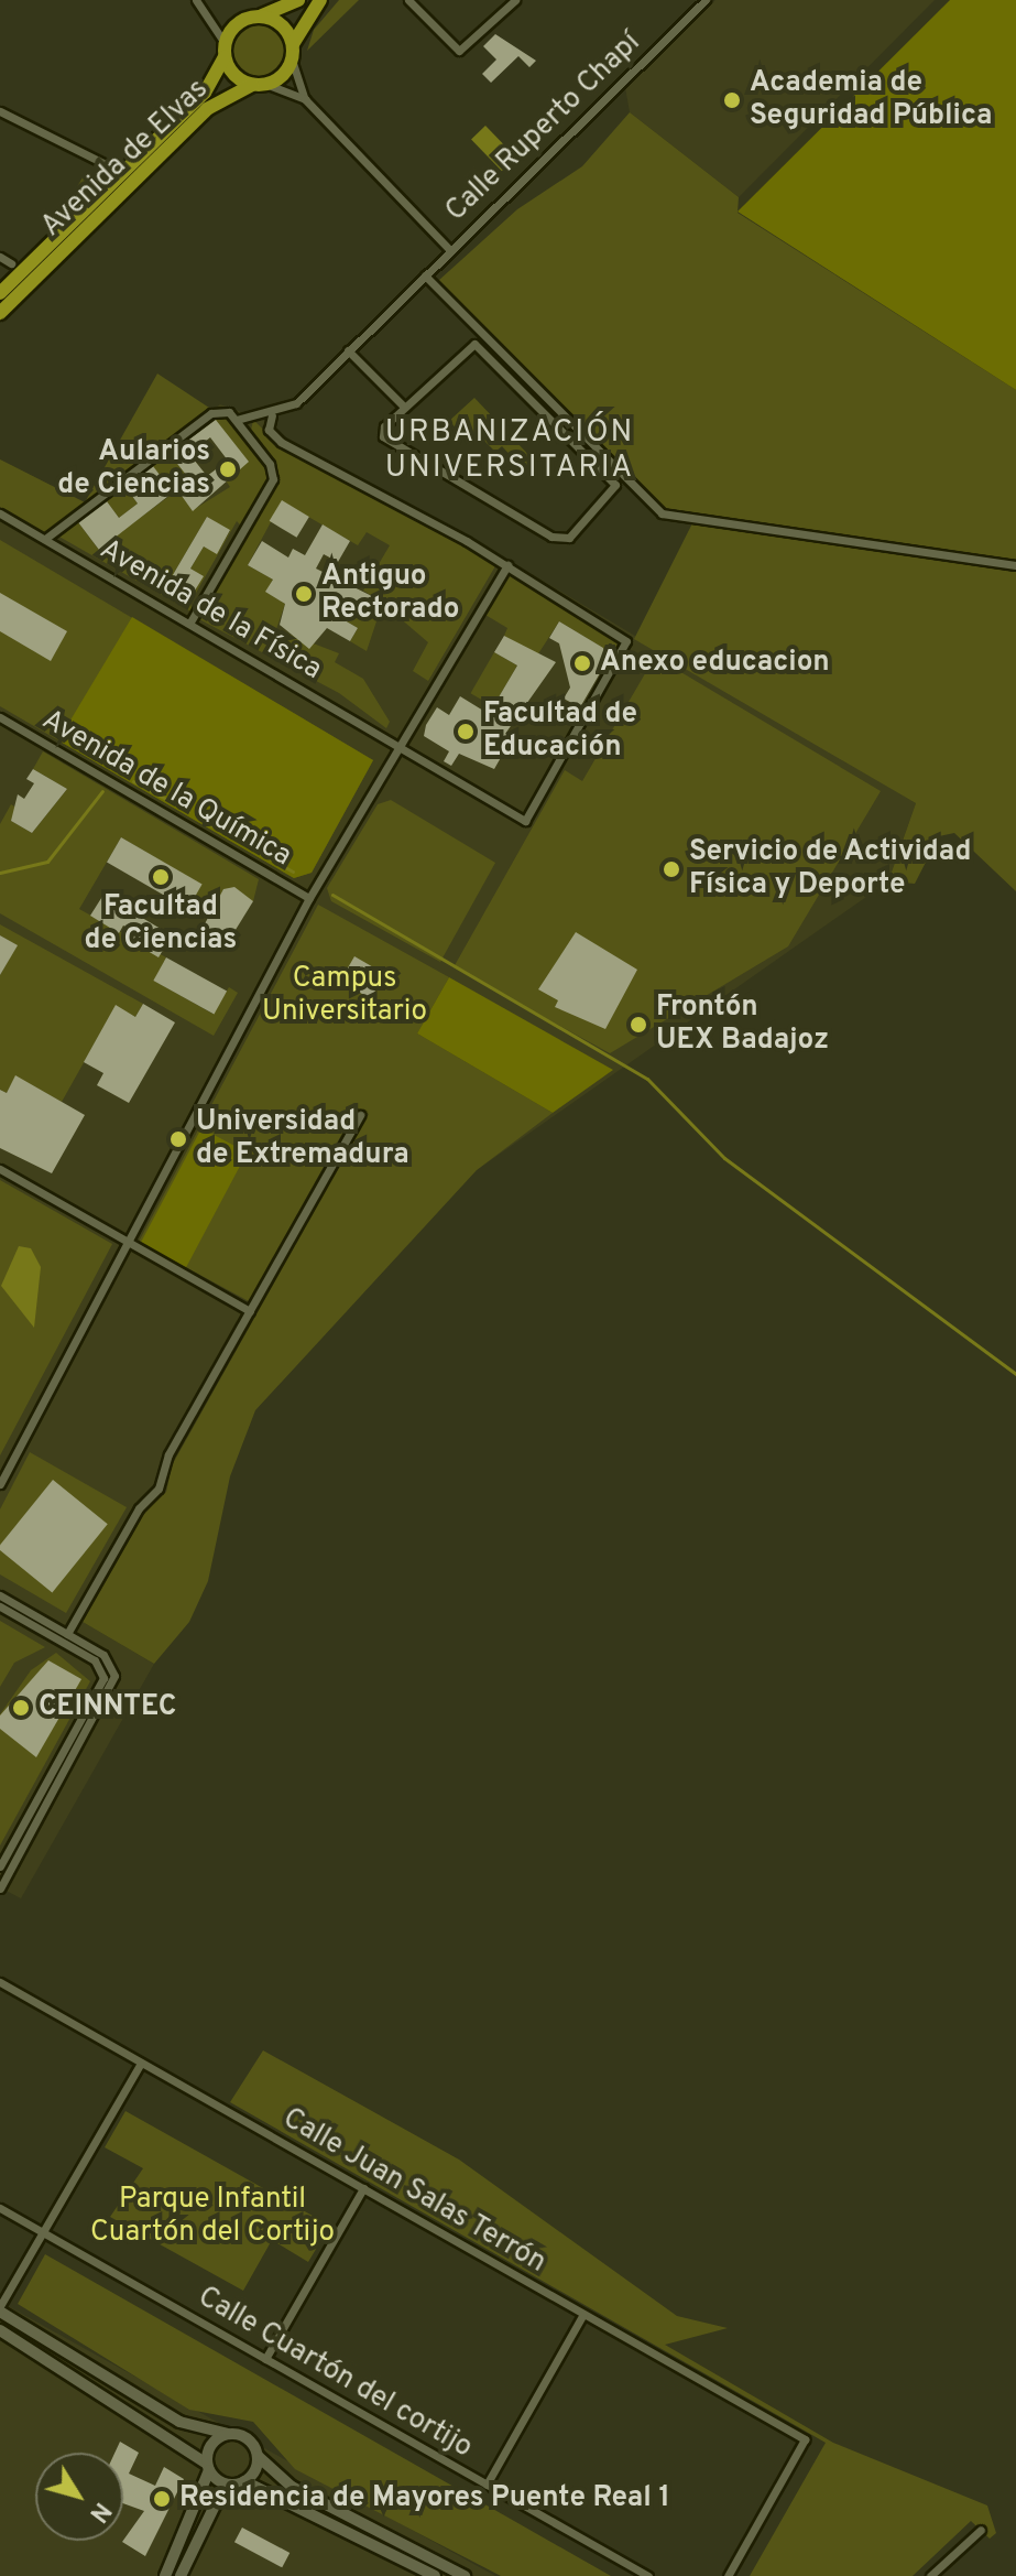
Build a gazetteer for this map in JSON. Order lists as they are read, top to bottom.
{
  "streets": {
    "highway": ["Avenida de Elvas"],
    "street": [
      "Calle Ruperto Chapí",
      "Avenida de la Física",
      "Avenida de la Química",
      "Calle Juan Salas Terrón",
      "Calle Cuartón del cortijo"
    ]
  },
  "districts": ["URBANIZACIÓN UNIVERSITARIA"],
  "parks": ["Campus Universitario", "Parque Infantil Cuartón del Cortijo"],
  "places": [
    "Academia de Seguridad Pública",
    "Aularios de Ciencias",
    "Antiguo Rectorado",
    "Anexo educacion",
    "Facultad de Educación",
    "Servicio de Actividad Física y Deporte",
    "Facultad de Ciencias",
    "Frontón UEX Badajoz",
    "Universidad de Extremadura",
    "CEINNTEC",
    "Residencia de Mayores Puente Real 1"
  ],
  "north": "bottom right"
}
